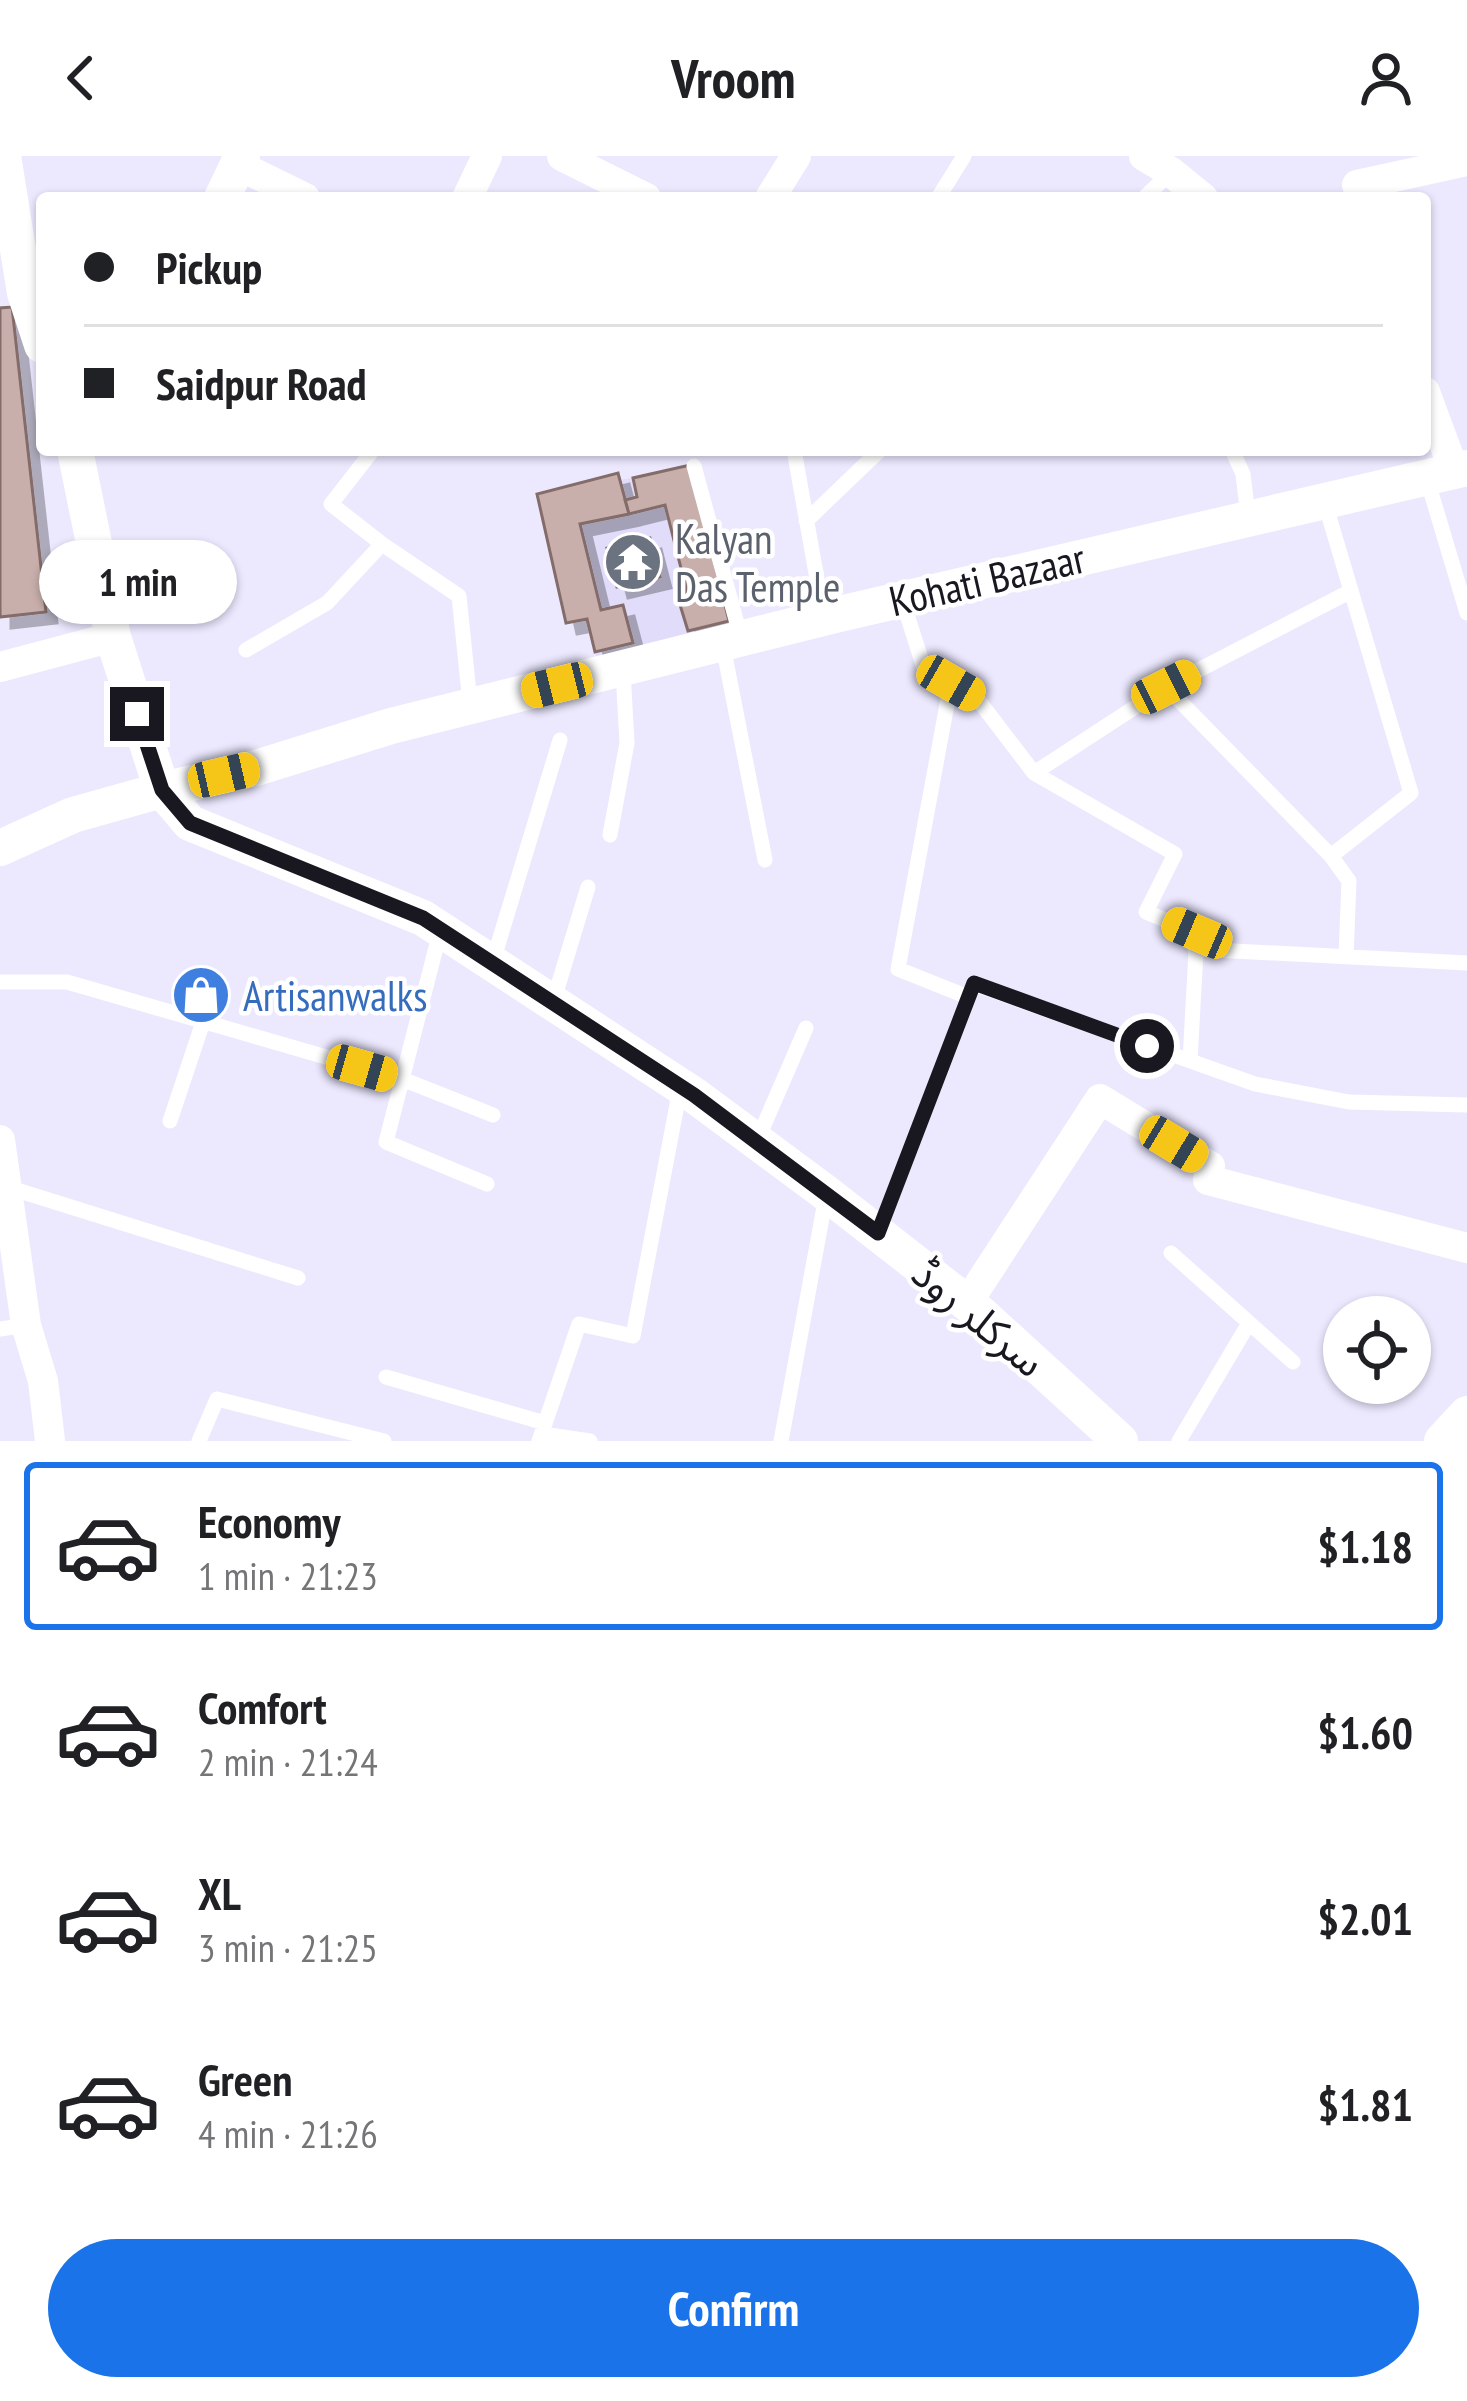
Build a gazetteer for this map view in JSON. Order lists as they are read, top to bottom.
{
  "streets": {
    "street": ["Kohati Bazaar", "سرکلر روڈ"]
  },
  "crossings": [
    ["Kohati Bazaar", "سرکلر روڈ"]
  ],
  "places": {
    "temple": ["Kalyan Das Temple"],
    "shop": ["Artisanwalks"]
  },
  "page": {
    "header": "Vroom",
    "banner": ["Pickup", "Saidpur Road"],
    "bubble": "1 min",
    "list": [
      {
        "name": "Economy",
        "note": "1 min · 21:23",
        "value": "$1.18"
      },
      {
        "name": "Comfort",
        "note": "2 min · 21:24",
        "value": "$1.60"
      },
      {
        "name": "XL",
        "note": "3 min · 21:25",
        "value": "$2.01"
      },
      {
        "name": "Green",
        "note": "4 min · 21:26",
        "value": "$1.81"
      }
    ],
    "buttons": "Confirm"
  }
}
